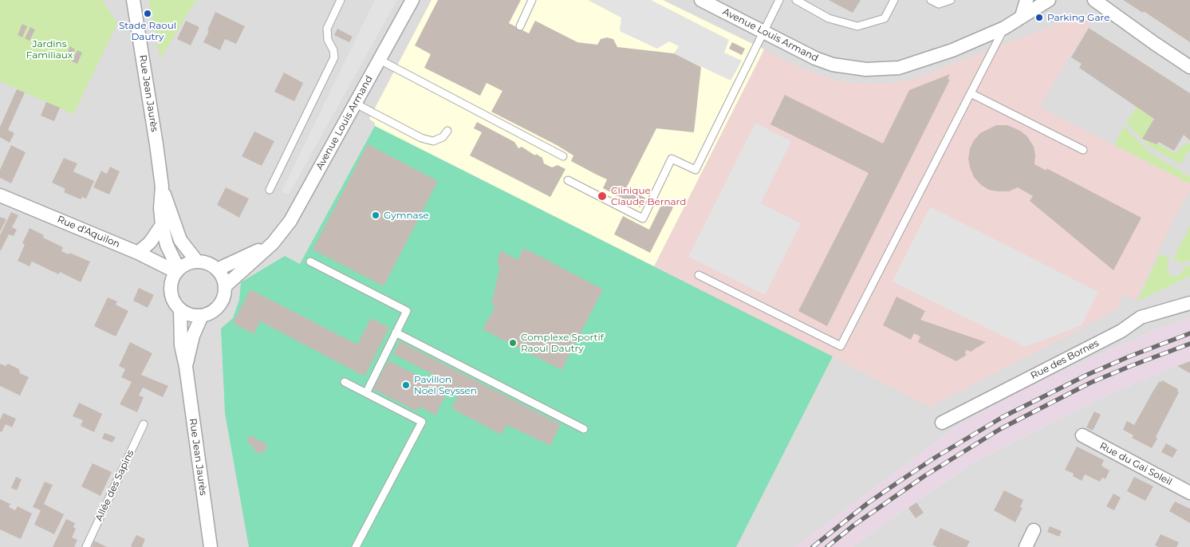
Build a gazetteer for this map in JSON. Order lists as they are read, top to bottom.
{
  "streets": {
    "street": [
      "Avenue Louis Armand",
      "Rue Jean Jaurès",
      "Rue d'Aquilon",
      "Rue des Bornes",
      "Rue du Gai Soleil"
    ],
    "lane": ["Allée des Sapins"]
  },
  "crossings": [
    ["Avenue Louis Armand", "Rue Jean Jaurès"],
    ["Avenue Louis Armand", "Rue d'Aquilon"],
    ["Rue Jean Jaurès", "Rue d'Aquilon"]
  ],
  "parks": ["Jardins Familiaux"],
  "places": [
    "Stade Raoul Dautry",
    "Parking Gare",
    "Clinique Claude Bernard",
    "Gymnase",
    "Complexe Sportif Raoul Dautry",
    "Pavillon Noël Seyssen"
  ]
}
